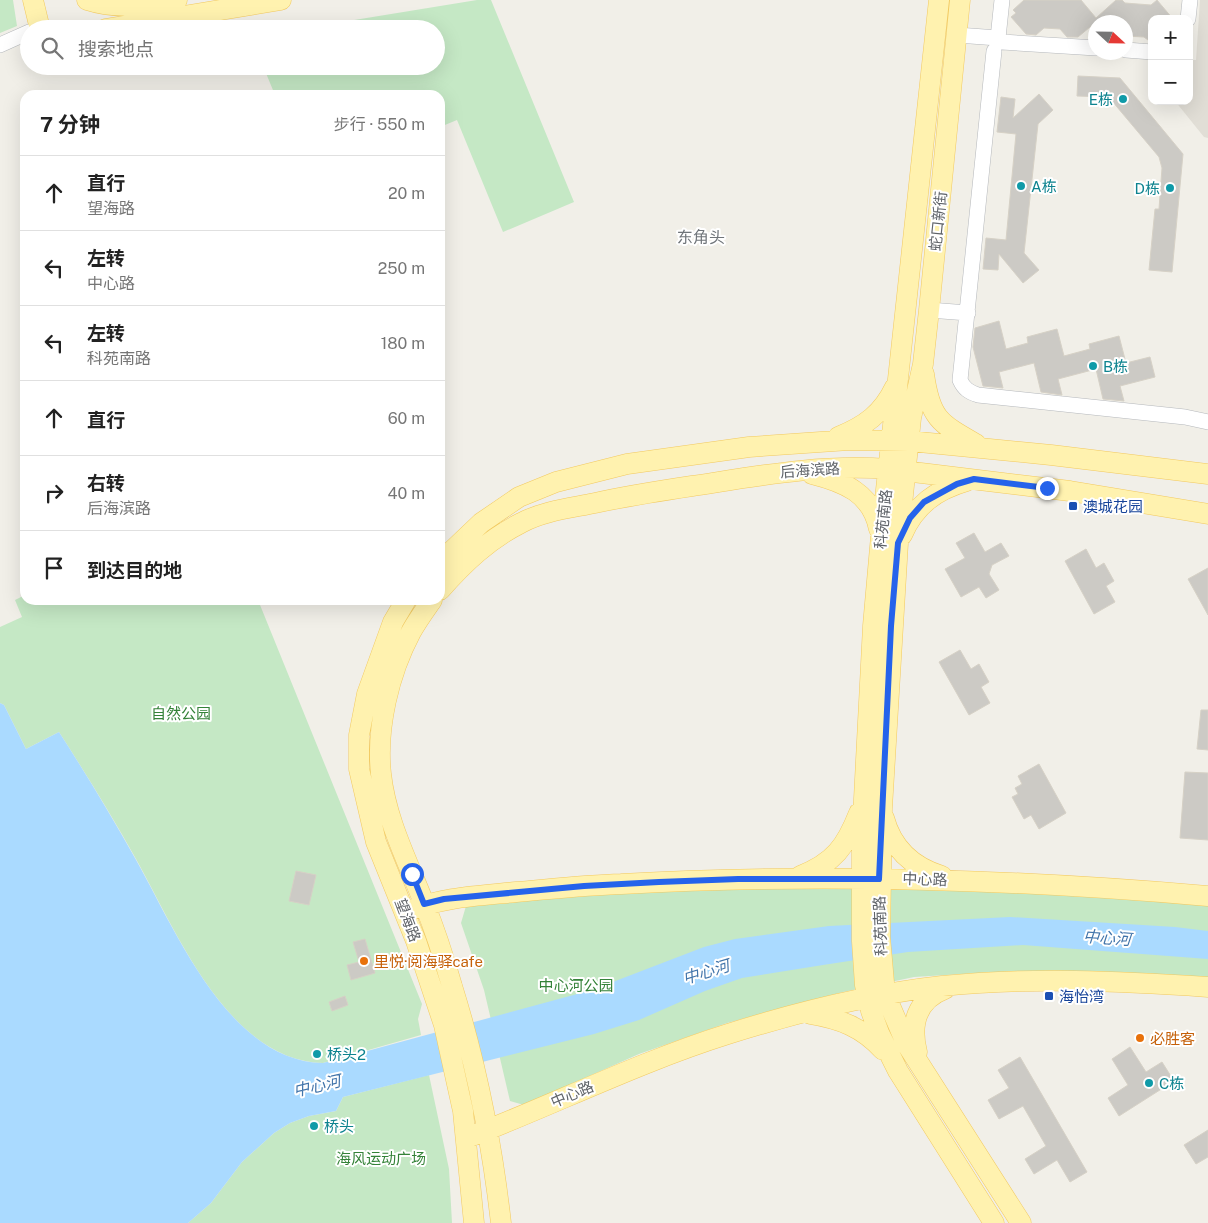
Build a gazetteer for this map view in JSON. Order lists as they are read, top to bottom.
{
  "streets": {
    "main road": [
      "蛇口新街",
      "后海滨路",
      "科苑南路",
      "中心路",
      "望海路"
    ]
  },
  "crossings": [
    ["蛇口新街", "后海滨路"],
    ["蛇口新街", "科苑南路"],
    ["后海滨路", "科苑南路"],
    ["科苑南路", "中心路"],
    ["中心路", "望海路"]
  ],
  "districts": ["东角头"],
  "water": ["中心河"],
  "parks": ["自然公园", "中心河公园", "海风运动广场"],
  "places": {
    "other": [
      "E栋",
      "A栋",
      "D栋",
      "B栋",
      "里悦·阅海驿cafe",
      "必胜客",
      "桥头2",
      "C栋",
      "桥头"
    ],
    "transit": ["澳城花园", "海怡湾"]
  },
  "north": "right",
  "page": {
    "map_buttons": ["+", "−"],
    "search": "搜索地点",
    "heading": ["7 分钟", "步行 · 550 m"],
    "list": [
      ["直行", "望海路", "20 m"],
      ["左转", "中心路", "250 m"],
      ["左转", "科苑南路", "180 m"],
      ["直行", "60 m"],
      ["右转", "后海滨路", "40 m"],
      "到达目的地"
    ]
  }
}
